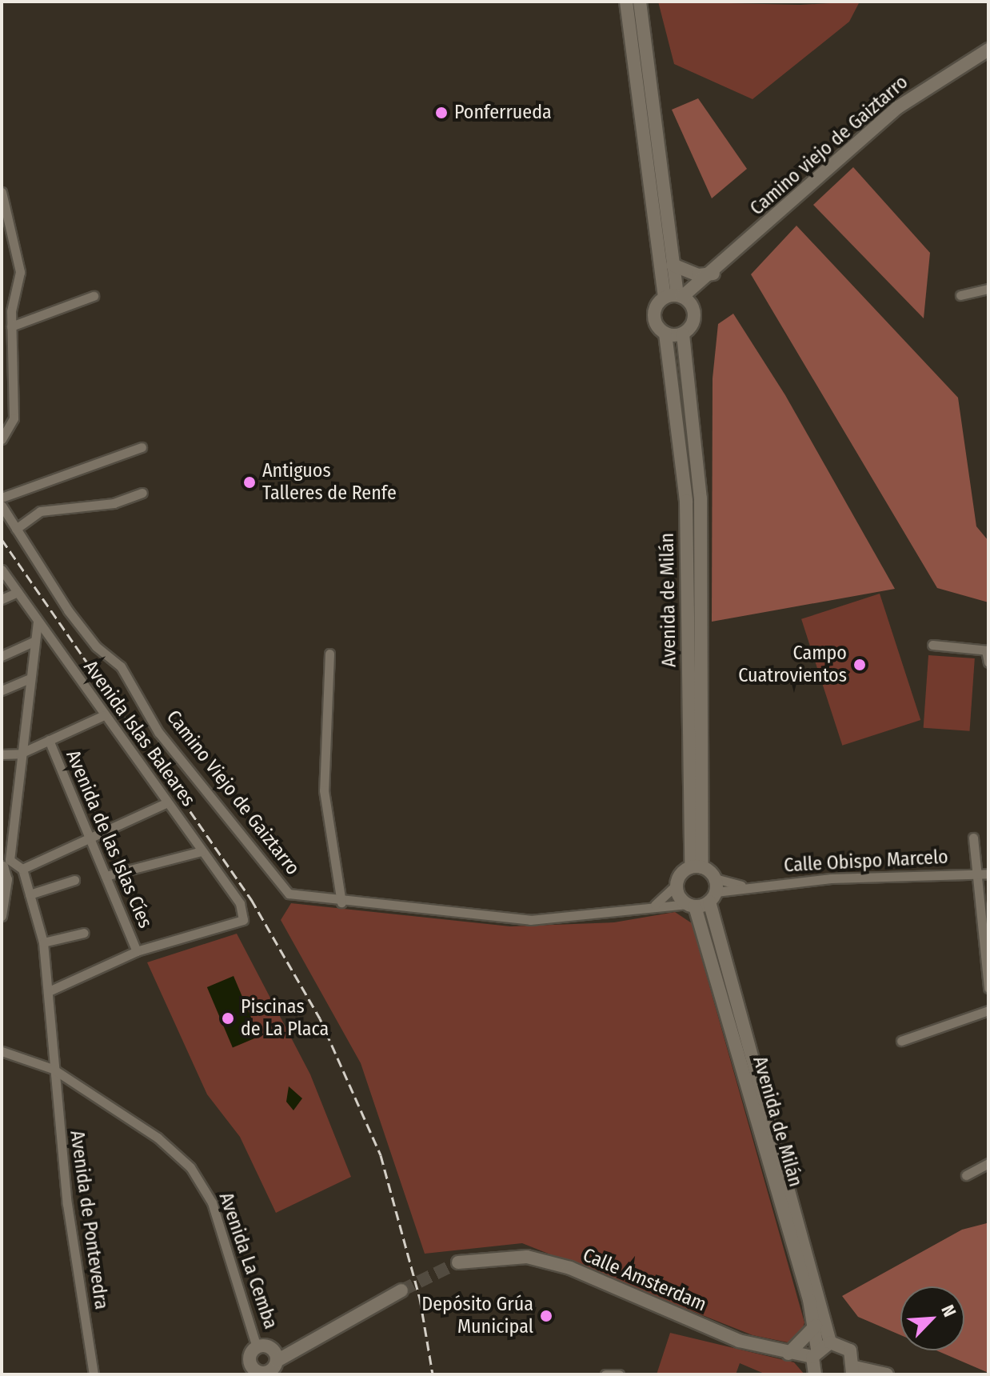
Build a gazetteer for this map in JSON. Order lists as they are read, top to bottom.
{
  "streets": {
    "street": [
      "Camino viejo de Gaiztarro",
      "Avenida de Milán",
      "Avenida Islas Baleares",
      "Camino Viejo de Gaiztarro",
      "Avenida de las Islas Cíes",
      "Calle Obispo Marcelo",
      "Avenida de Pontevedra",
      "Avenida La Cemba",
      "Calle Amsterdam"
    ]
  },
  "crossings": [
    ["Camino viejo de Gaiztarro", "Avenida de Milán"],
    ["Avenida de Milán", "Camino Viejo de Gaiztarro"],
    ["Avenida de Milán", "Calle Obispo Marcelo"],
    ["Avenida de Milán", "Calle Amsterdam"],
    ["Avenida Islas Baleares", "Avenida de las Islas Cíes"],
    ["Avenida de Pontevedra", "Avenida La Cemba"]
  ],
  "places": [
    "Ponferrueda",
    "Antiguos Talleres de Renfe",
    "Campo Cuatrovientos",
    "Piscinas de La Placa",
    "Depósito Grúa Municipal"
  ],
  "north": "top right"
}
